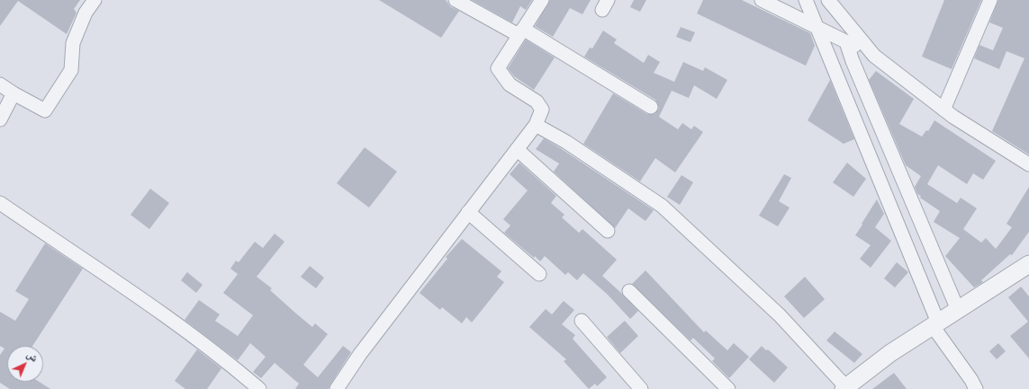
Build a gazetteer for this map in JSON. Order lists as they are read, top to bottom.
{
  "north": "top right"
}
